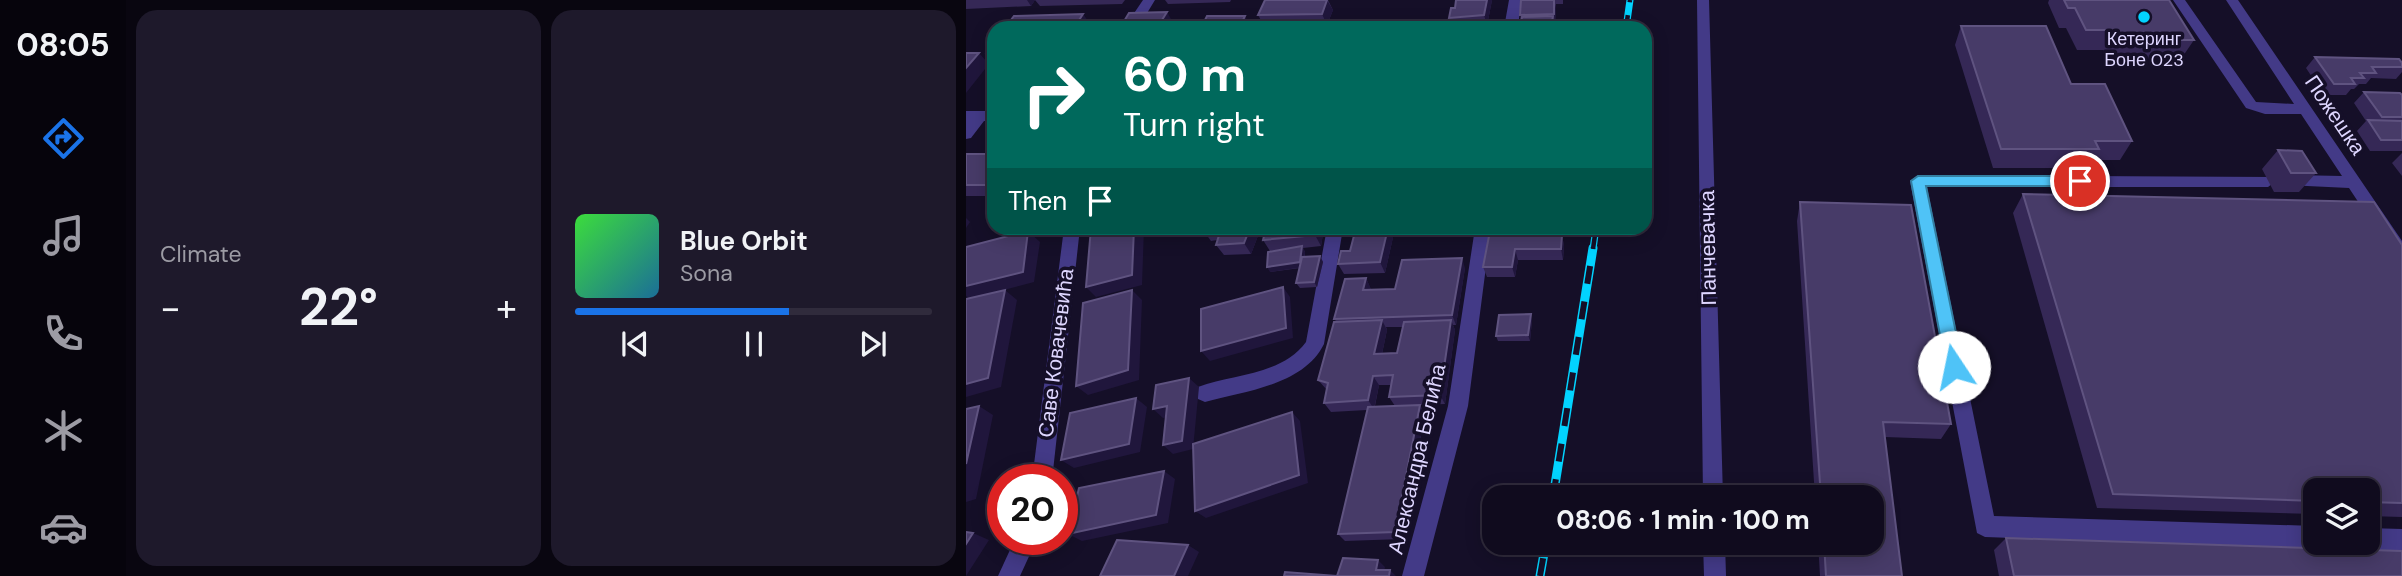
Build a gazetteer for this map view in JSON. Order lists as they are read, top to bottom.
{
  "streets": {
    "street": [
      "Пожешка",
      "Панчевачка",
      "Саве Ковачевића",
      "Александра Белића"
    ]
  },
  "places": ["Кетеринг Боне 023"],
  "page": {
    "tabs": "08:05",
    "tile": "Climate",
    "turn": ["60 m", "Turn right"],
    "then": "Then",
    "song": ["Blue Orbit", "Sona"],
    "heat": ["−", "22°", "+"],
    "limit": "20",
    "trip": "08:06 · 1 min · 100 m"
  }
}
